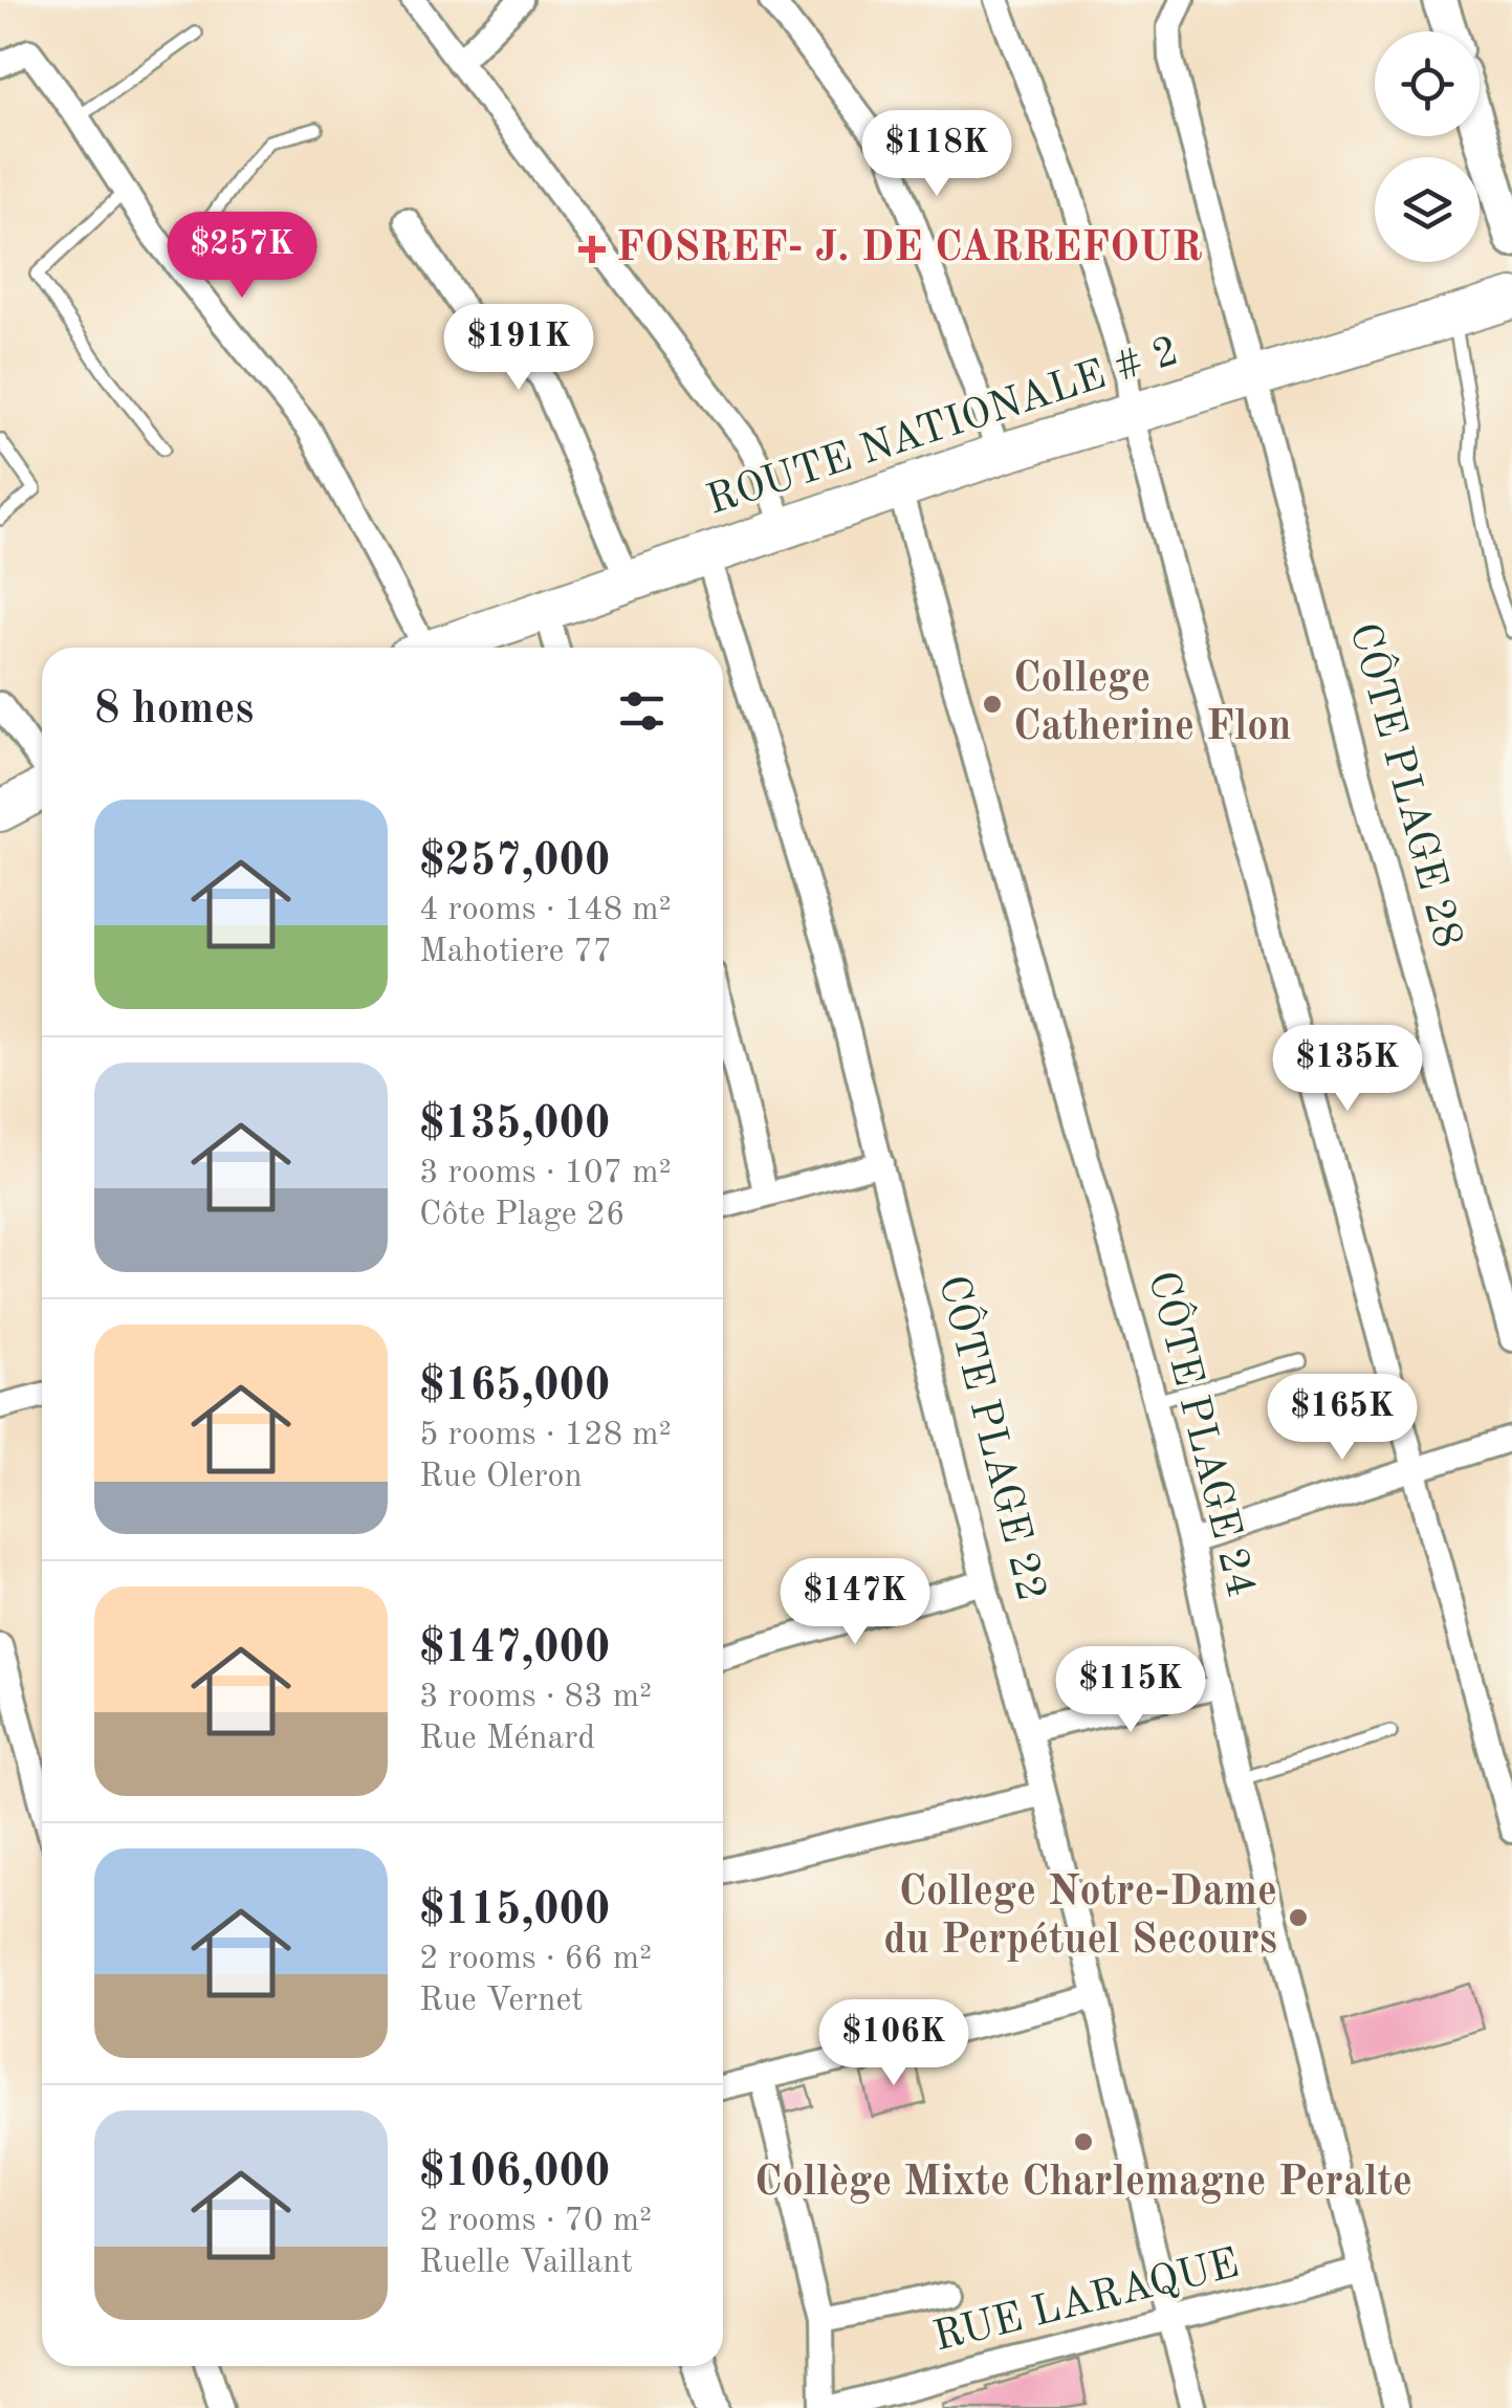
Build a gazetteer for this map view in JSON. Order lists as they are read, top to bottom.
{
  "streets": {
    "main road": ["ROUTE NATIONALE # 2"],
    "street": [
      "CÔTE PLAGE 28",
      "CÔTE PLAGE 24",
      "CÔTE PLAGE 22",
      "RUE LARAQUE"
    ]
  },
  "crossings": [
    ["ROUTE NATIONALE # 2", "CÔTE PLAGE 28"],
    ["ROUTE NATIONALE # 2", "CÔTE PLAGE 24"],
    ["ROUTE NATIONALE # 2", "CÔTE PLAGE 22"],
    ["CÔTE PLAGE 24", "RUE LARAQUE"],
    ["CÔTE PLAGE 22", "RUE LARAQUE"]
  ],
  "places": {
    "health": ["FOSREF- J. DE CARREFOUR"],
    "other": ["College Catherine Flon", "College Notre-Dame du Perpétuel Secours", "Collège Mixte Charlemagne Peralte"]
  },
  "page": {
    "price": [
      "$118K",
      "$257K",
      "$191K",
      "$135K",
      "$165K",
      "$147K",
      "$115K",
      "$106K"
    ],
    "heading": "8 homes",
    "list": [
      {
        "name": "$257,000",
        "note": "4 rooms · 148 m² · Mahotiere 77"
      },
      {
        "name": "$135,000",
        "note": "3 rooms · 107 m² · Côte Plage 26"
      },
      {
        "name": "$165,000",
        "note": "5 rooms · 128 m² · Rue Oleron"
      },
      {
        "name": "$147,000",
        "note": "3 rooms · 83 m² · Rue Ménard"
      },
      {
        "name": "$115,000",
        "note": "2 rooms · 66 m² · Rue Vernet"
      },
      {
        "name": "$106,000",
        "note": "2 rooms · 70 m² · Ruelle Vaillant"
      }
    ]
  }
}
